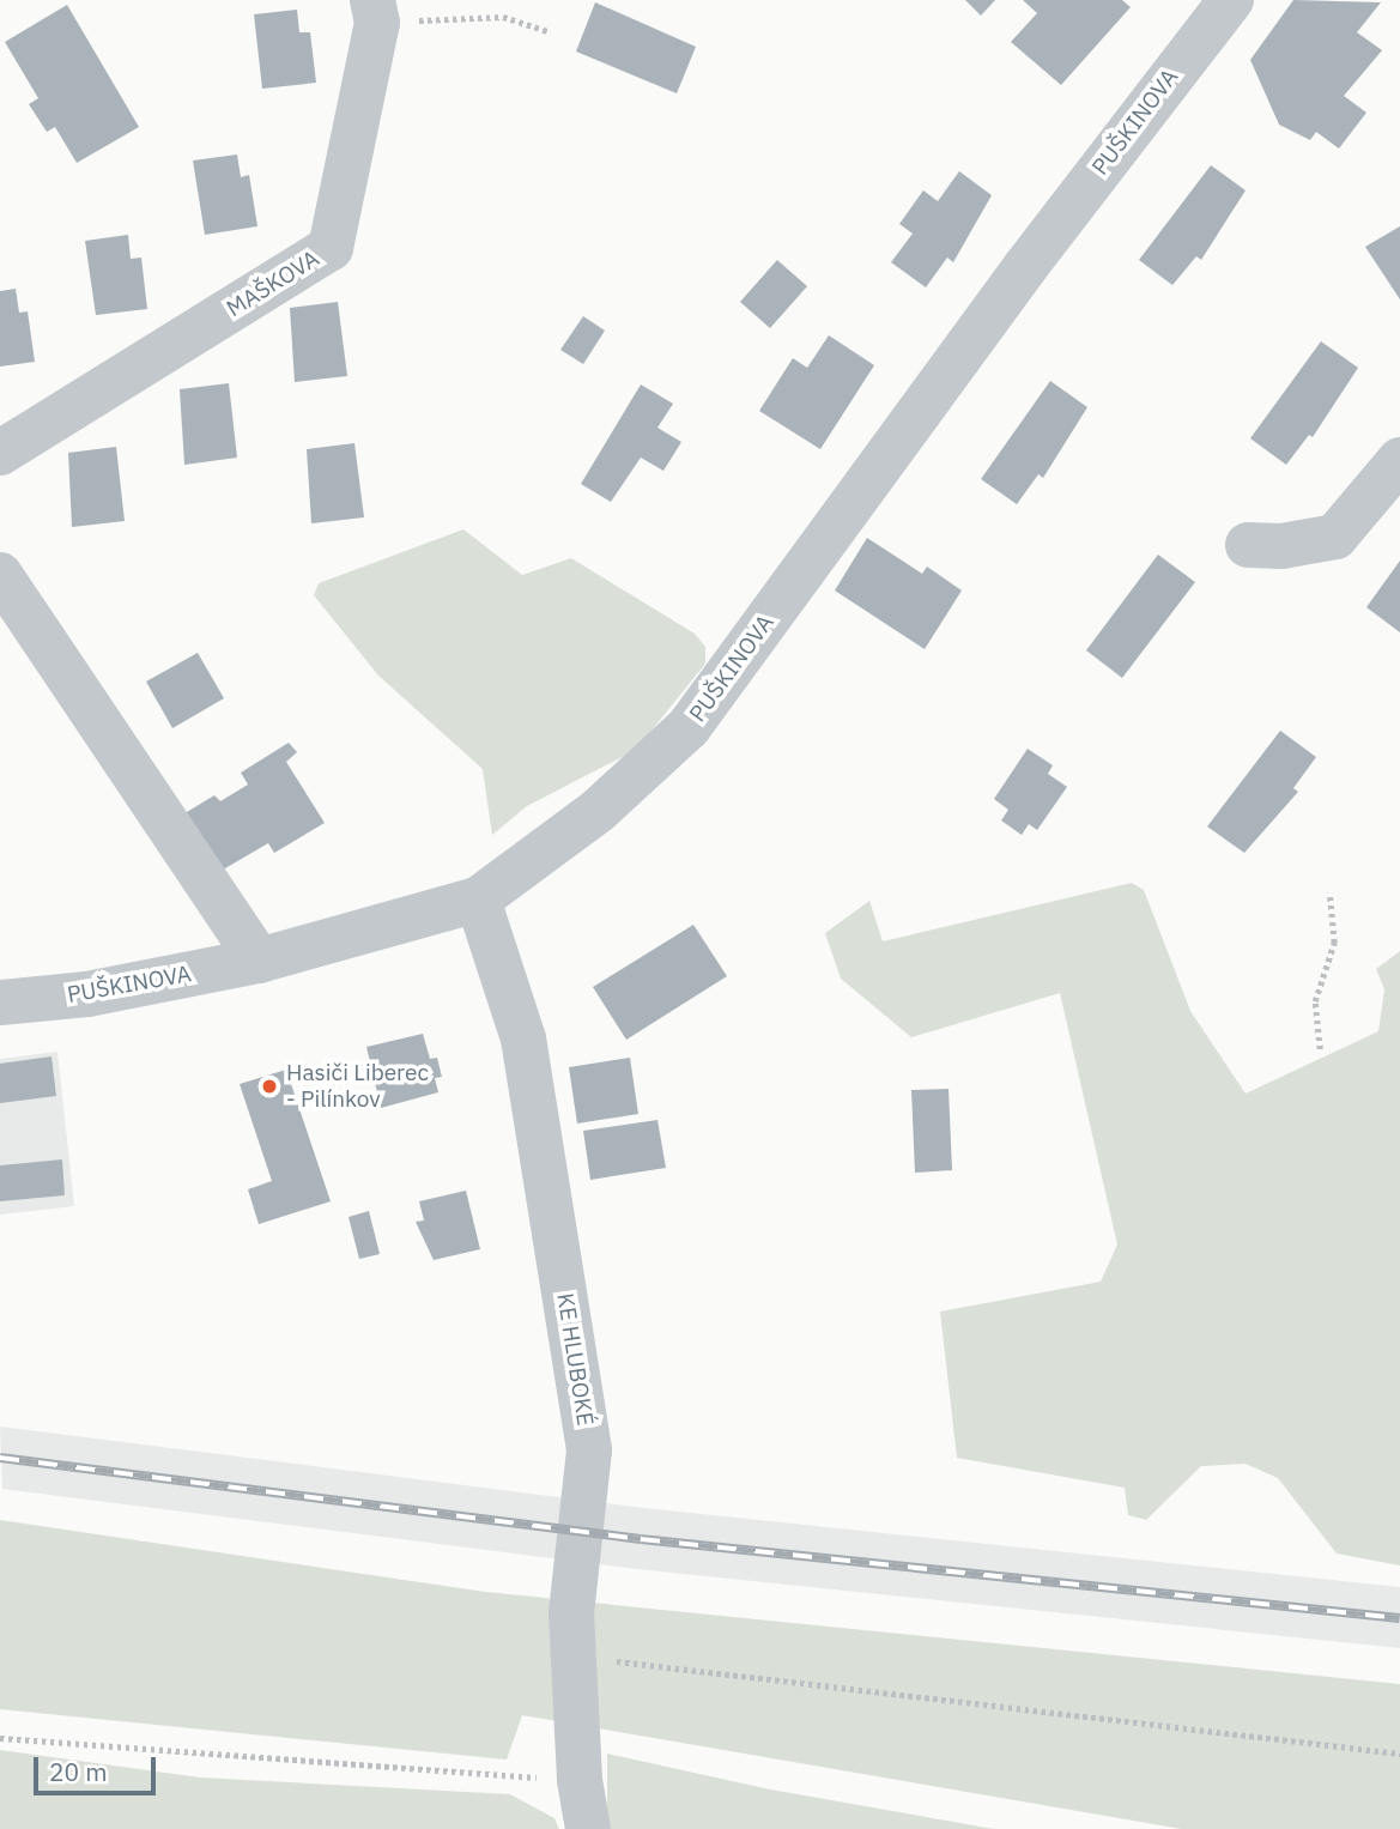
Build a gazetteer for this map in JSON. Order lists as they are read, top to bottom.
{
  "streets": {
    "street": ["PUŠKINOVA", "MAŠKOVA", "KE HLUBOKÉ"]
  },
  "crossings": [
    ["PUŠKINOVA", "KE HLUBOKÉ"]
  ],
  "places": ["Hasiči Liberec - Pilínkov"],
  "scale_bar": "20 m"
}
